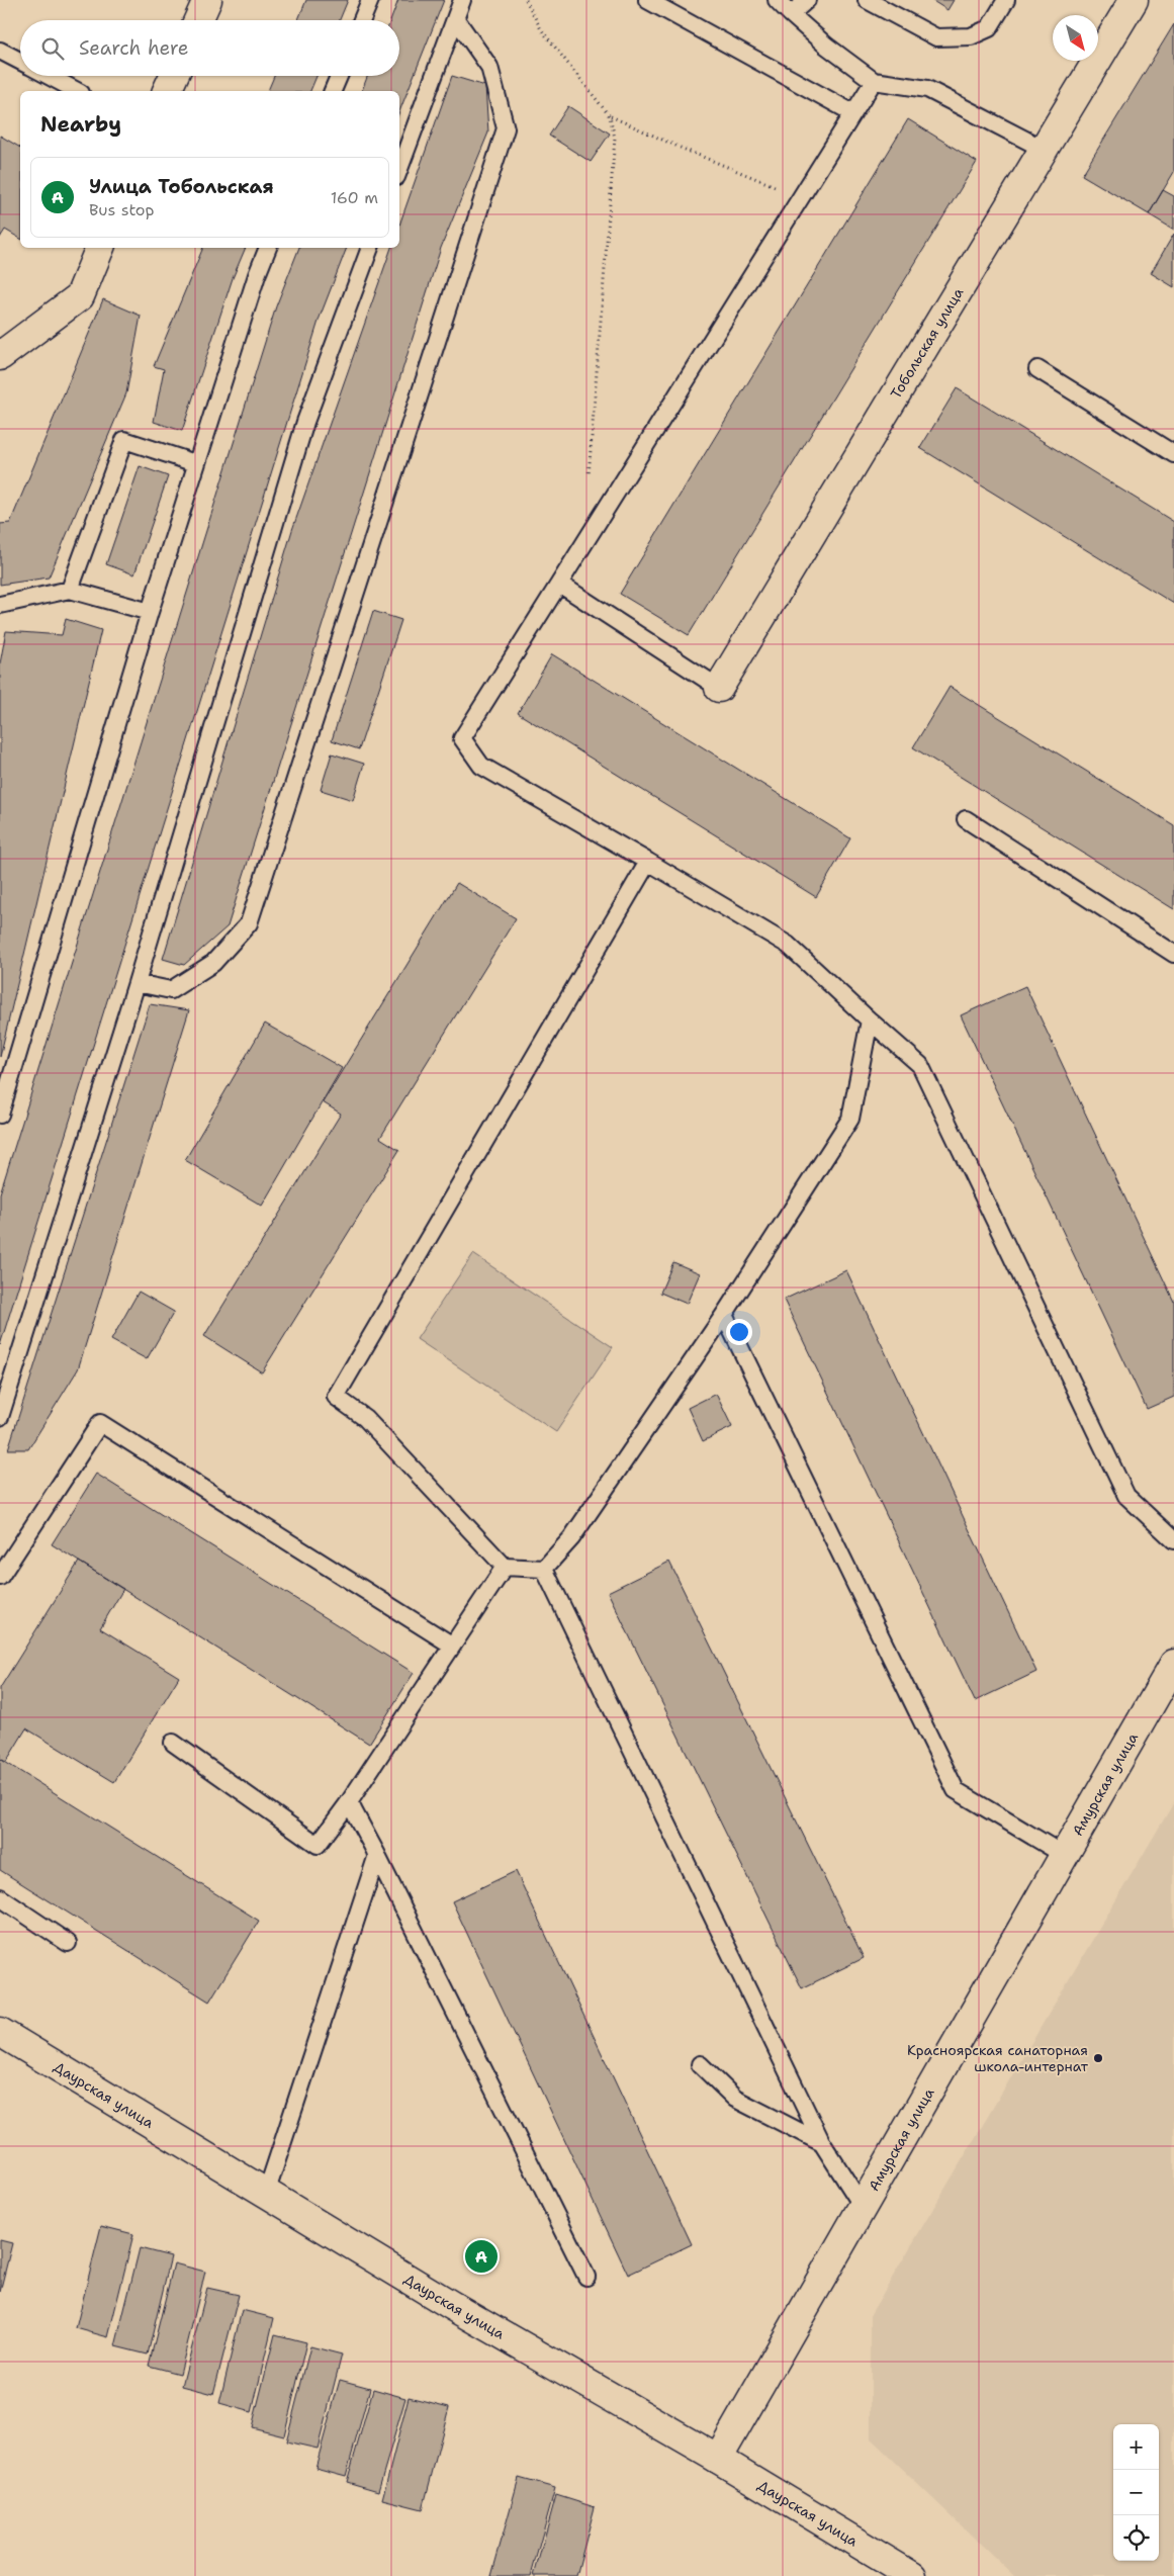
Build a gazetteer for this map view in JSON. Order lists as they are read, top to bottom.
{
  "streets": {
    "street": ["Тобольская улица", "Амурская улица", "Даурская улица"]
  },
  "crossings": [
    ["Амурская улица", "Даурская улица"]
  ],
  "places": ["Красноярская санаторная школа-интернат"],
  "north": "bottom right",
  "page": {
    "search": "Search here",
    "heading": "Nearby",
    "list": [
      {
        "mark": "A",
        "name": "Улица Тобольская",
        "note": "Bus stop",
        "value": "160 m"
      }
    ],
    "pins": "A",
    "map_buttons": ["+", "−"]
  }
}
